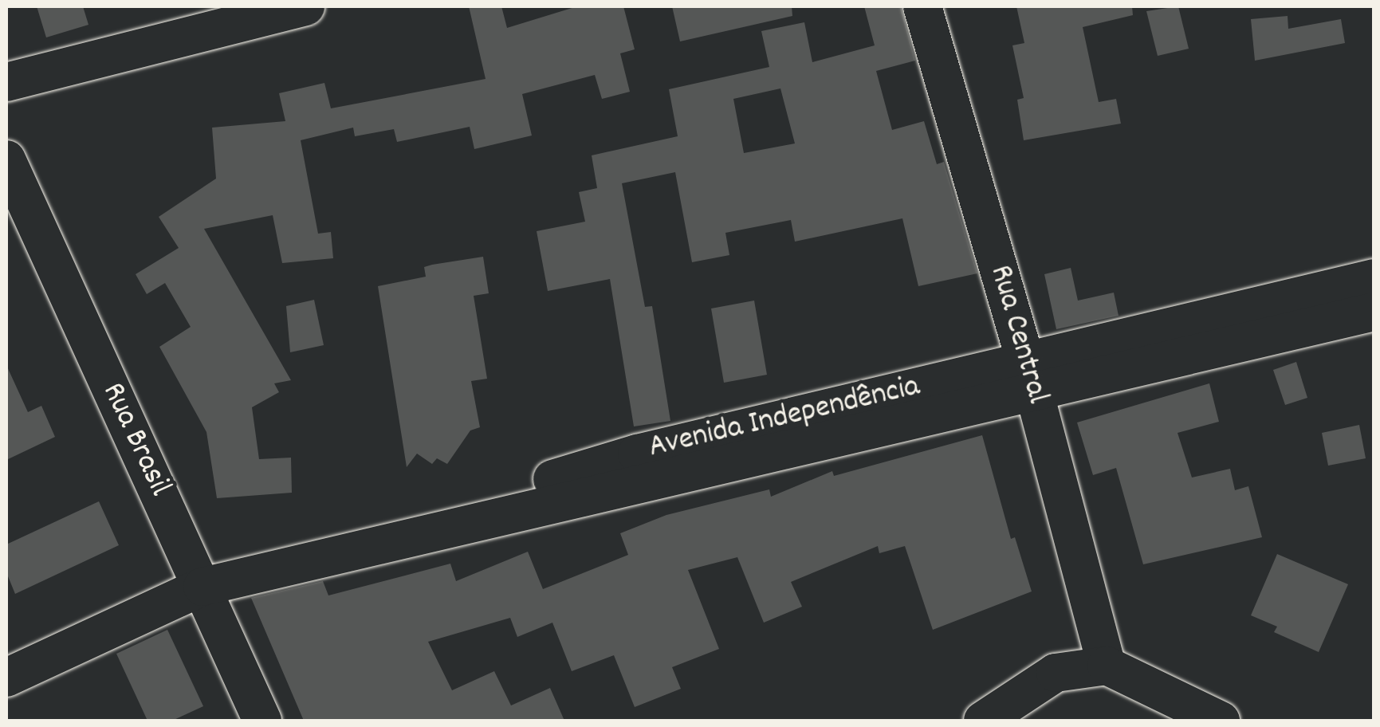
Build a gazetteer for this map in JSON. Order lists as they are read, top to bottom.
{
  "streets": {
    "street": ["Rua Central", "Avenida Independência", "Rua Brasil"]
  },
  "crossings": [
    ["Rua Central", "Avenida Independência"],
    ["Avenida Independência", "Rua Brasil"]
  ]
}
